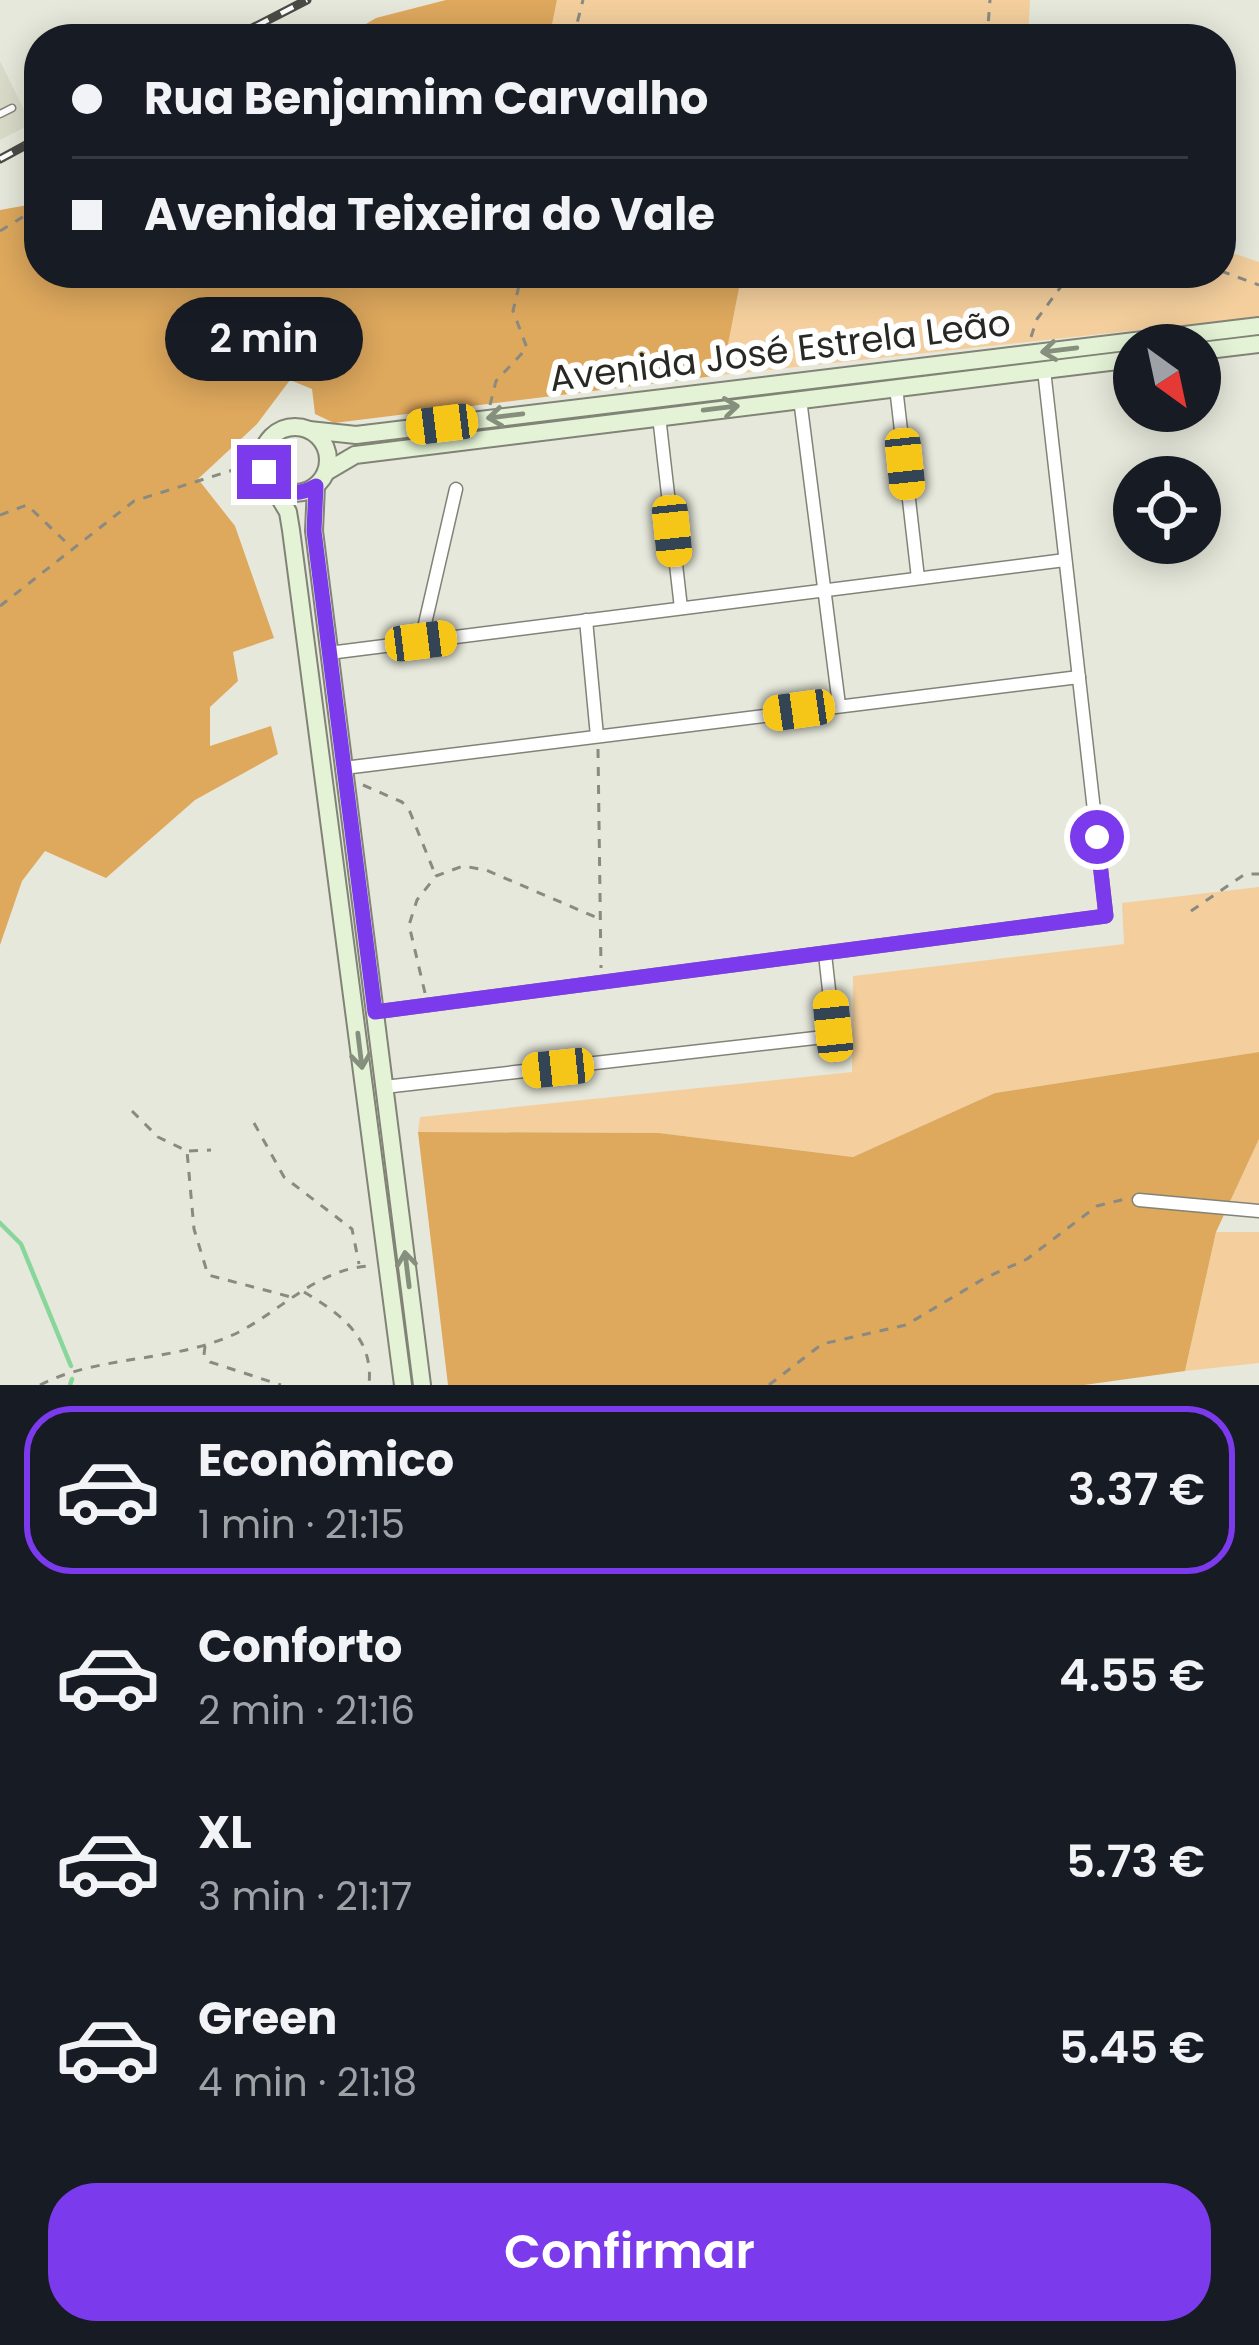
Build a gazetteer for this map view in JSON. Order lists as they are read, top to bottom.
{
  "streets": {
    "street": ["Avenida José Estrela Leão"]
  },
  "north": "bottom right",
  "page": {
    "banner": ["Rua Benjamim Carvalho", "Avenida Teixeira do Vale"],
    "bubble": "2 min",
    "list": [
      {
        "name": "Econômico",
        "note": "1 min · 21:15",
        "value": "3.37 €"
      },
      {
        "name": "Conforto",
        "note": "2 min · 21:16",
        "value": "4.55 €"
      },
      {
        "name": "XL",
        "note": "3 min · 21:17",
        "value": "5.73 €"
      },
      {
        "name": "Green",
        "note": "4 min · 21:18",
        "value": "5.45 €"
      }
    ],
    "buttons": "Confirmar"
  }
}
